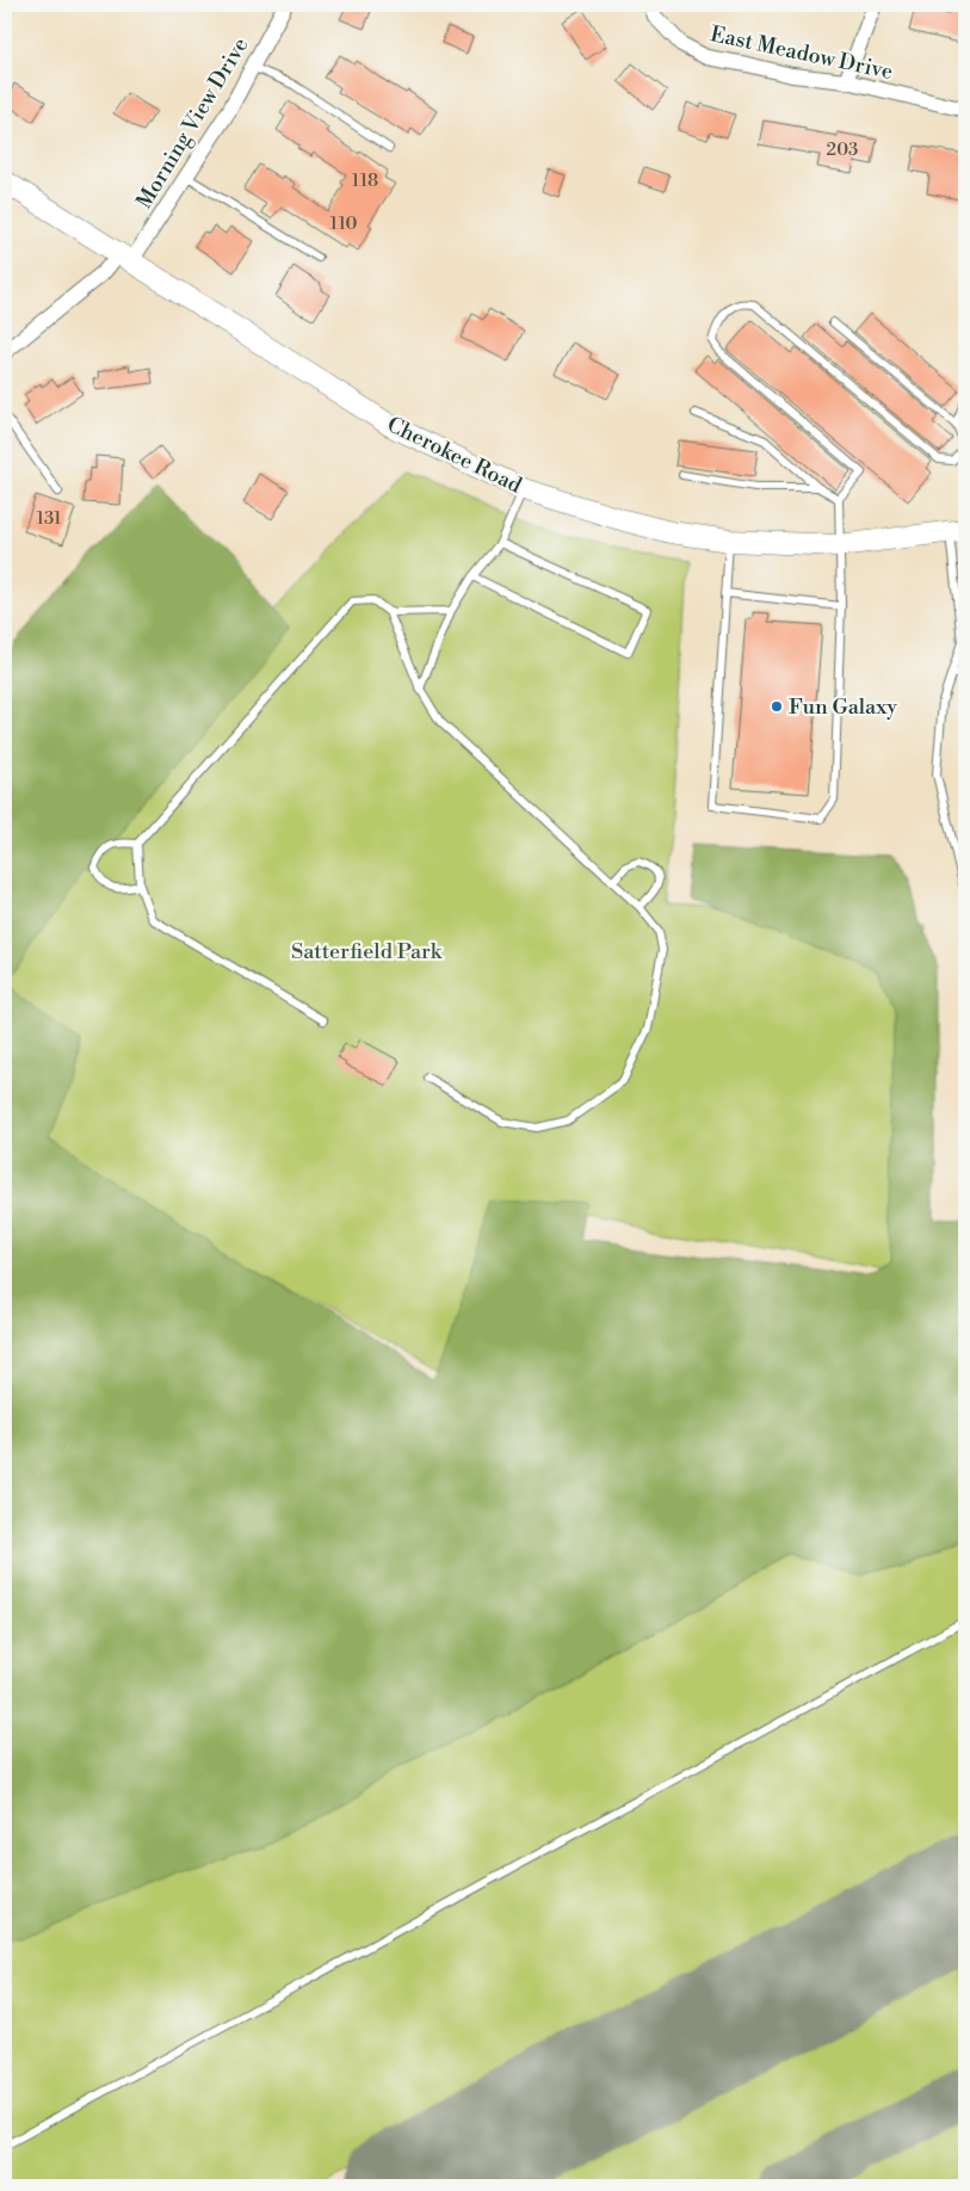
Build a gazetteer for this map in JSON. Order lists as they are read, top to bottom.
{
  "streets": {
    "main road": ["Cherokee Road"],
    "street": ["East Meadow Drive", "Morning View Drive"]
  },
  "crossings": [
    ["Morning View Drive", "Cherokee Road"]
  ],
  "parks": ["Satterfield Park"],
  "places": ["Fun Galaxy"],
  "house_numbers": [
    "203",
    "118",
    "110",
    "131"
  ]
}
